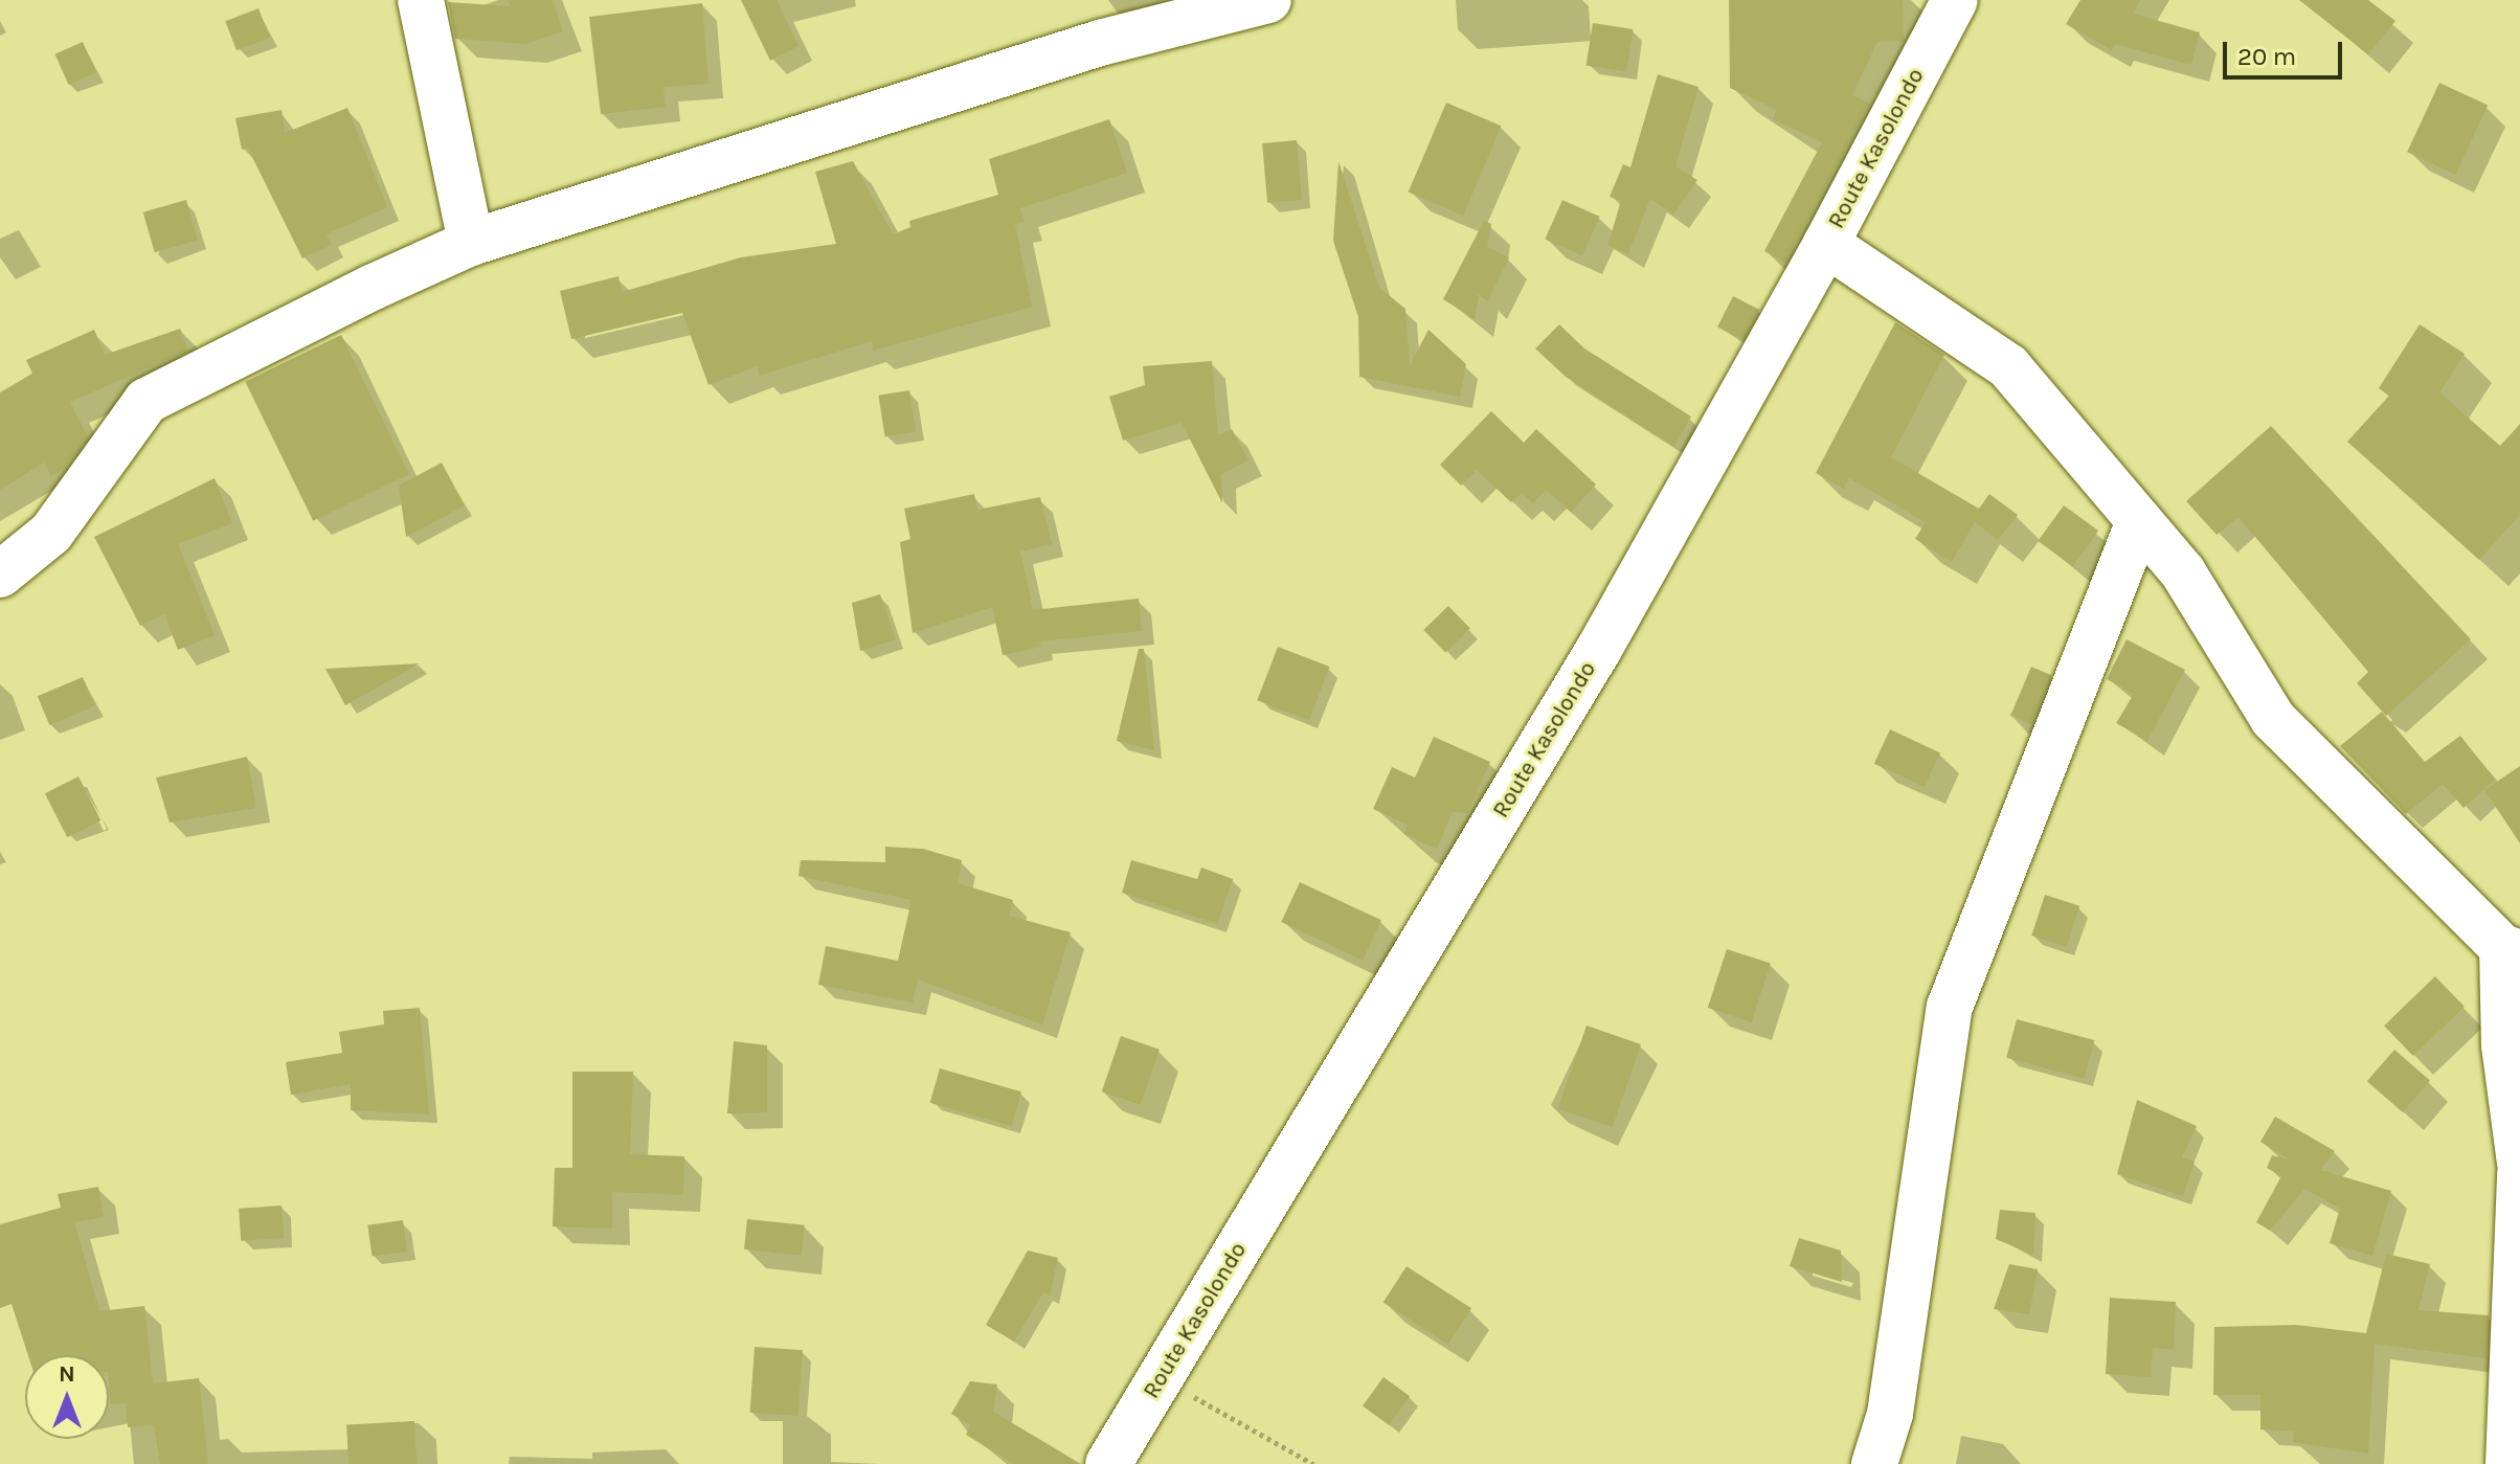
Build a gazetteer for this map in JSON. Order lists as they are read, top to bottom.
{
  "streets": {
    "street": ["Route Kasolondo"]
  },
  "scale_bar": "20 m",
  "north": "top"
}
